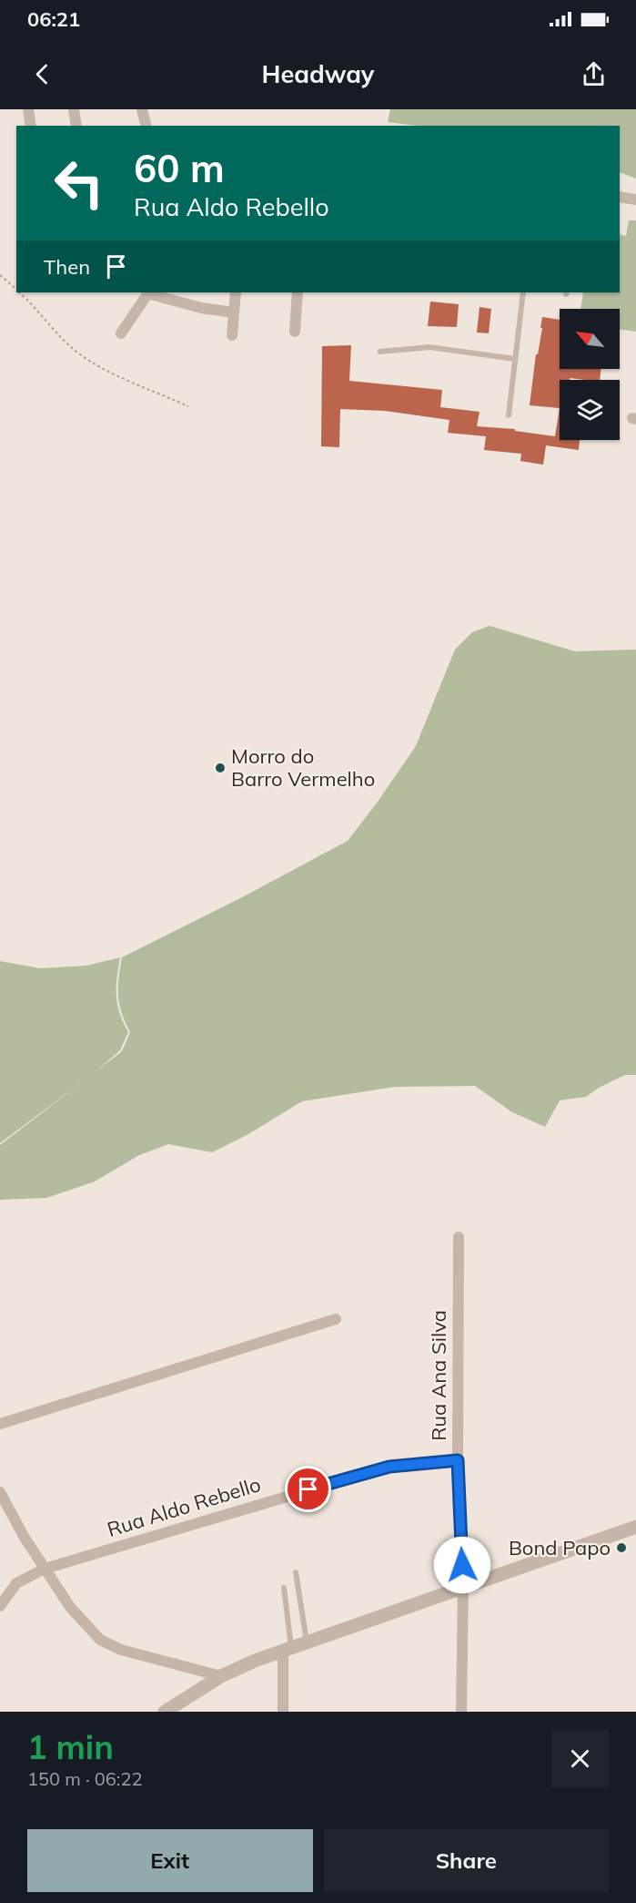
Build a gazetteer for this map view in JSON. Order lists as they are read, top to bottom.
{
  "streets": {
    "street": ["Rua Ana Silva", "Rua Aldo Rebello"]
  },
  "crossings": [
    ["Rua Ana Silva", "Rua Aldo Rebello"]
  ],
  "places": ["Morro do Barro Vermelho", "Bond Papo"],
  "north": "top left",
  "page": {
    "status": "06:21",
    "header": "Headway",
    "turn": ["60 m", "Rua Aldo Rebello"],
    "then": "Then",
    "heading": ["1 min", "150 m · 06:22"],
    "buttons": ["Exit", "Share"]
  }
}
